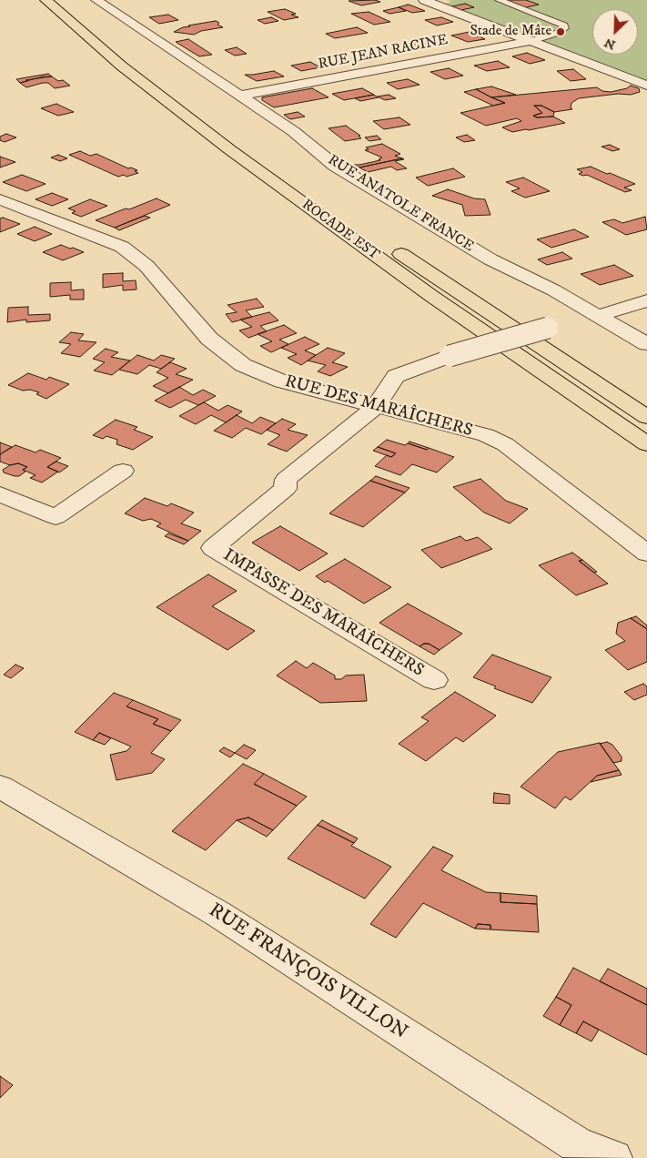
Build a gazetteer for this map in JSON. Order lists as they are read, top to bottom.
{
  "streets": {
    "highway": ["ROCADE EST"],
    "street": [
      "RUE JEAN RACINE",
      "RUE ANATOLE FRANCE",
      "RUE DES MARAÎCHERS",
      "IMPASSE DES MARAÎCHERS",
      "RUE FRANÇOIS VILLON"
    ]
  },
  "crossings": [
    ["RUE JEAN RACINE", "RUE ANATOLE FRANCE"],
    ["RUE DES MARAÎCHERS", "IMPASSE DES MARAÎCHERS"]
  ],
  "places": ["Stade de Mâte"],
  "north": "bottom left"
}
